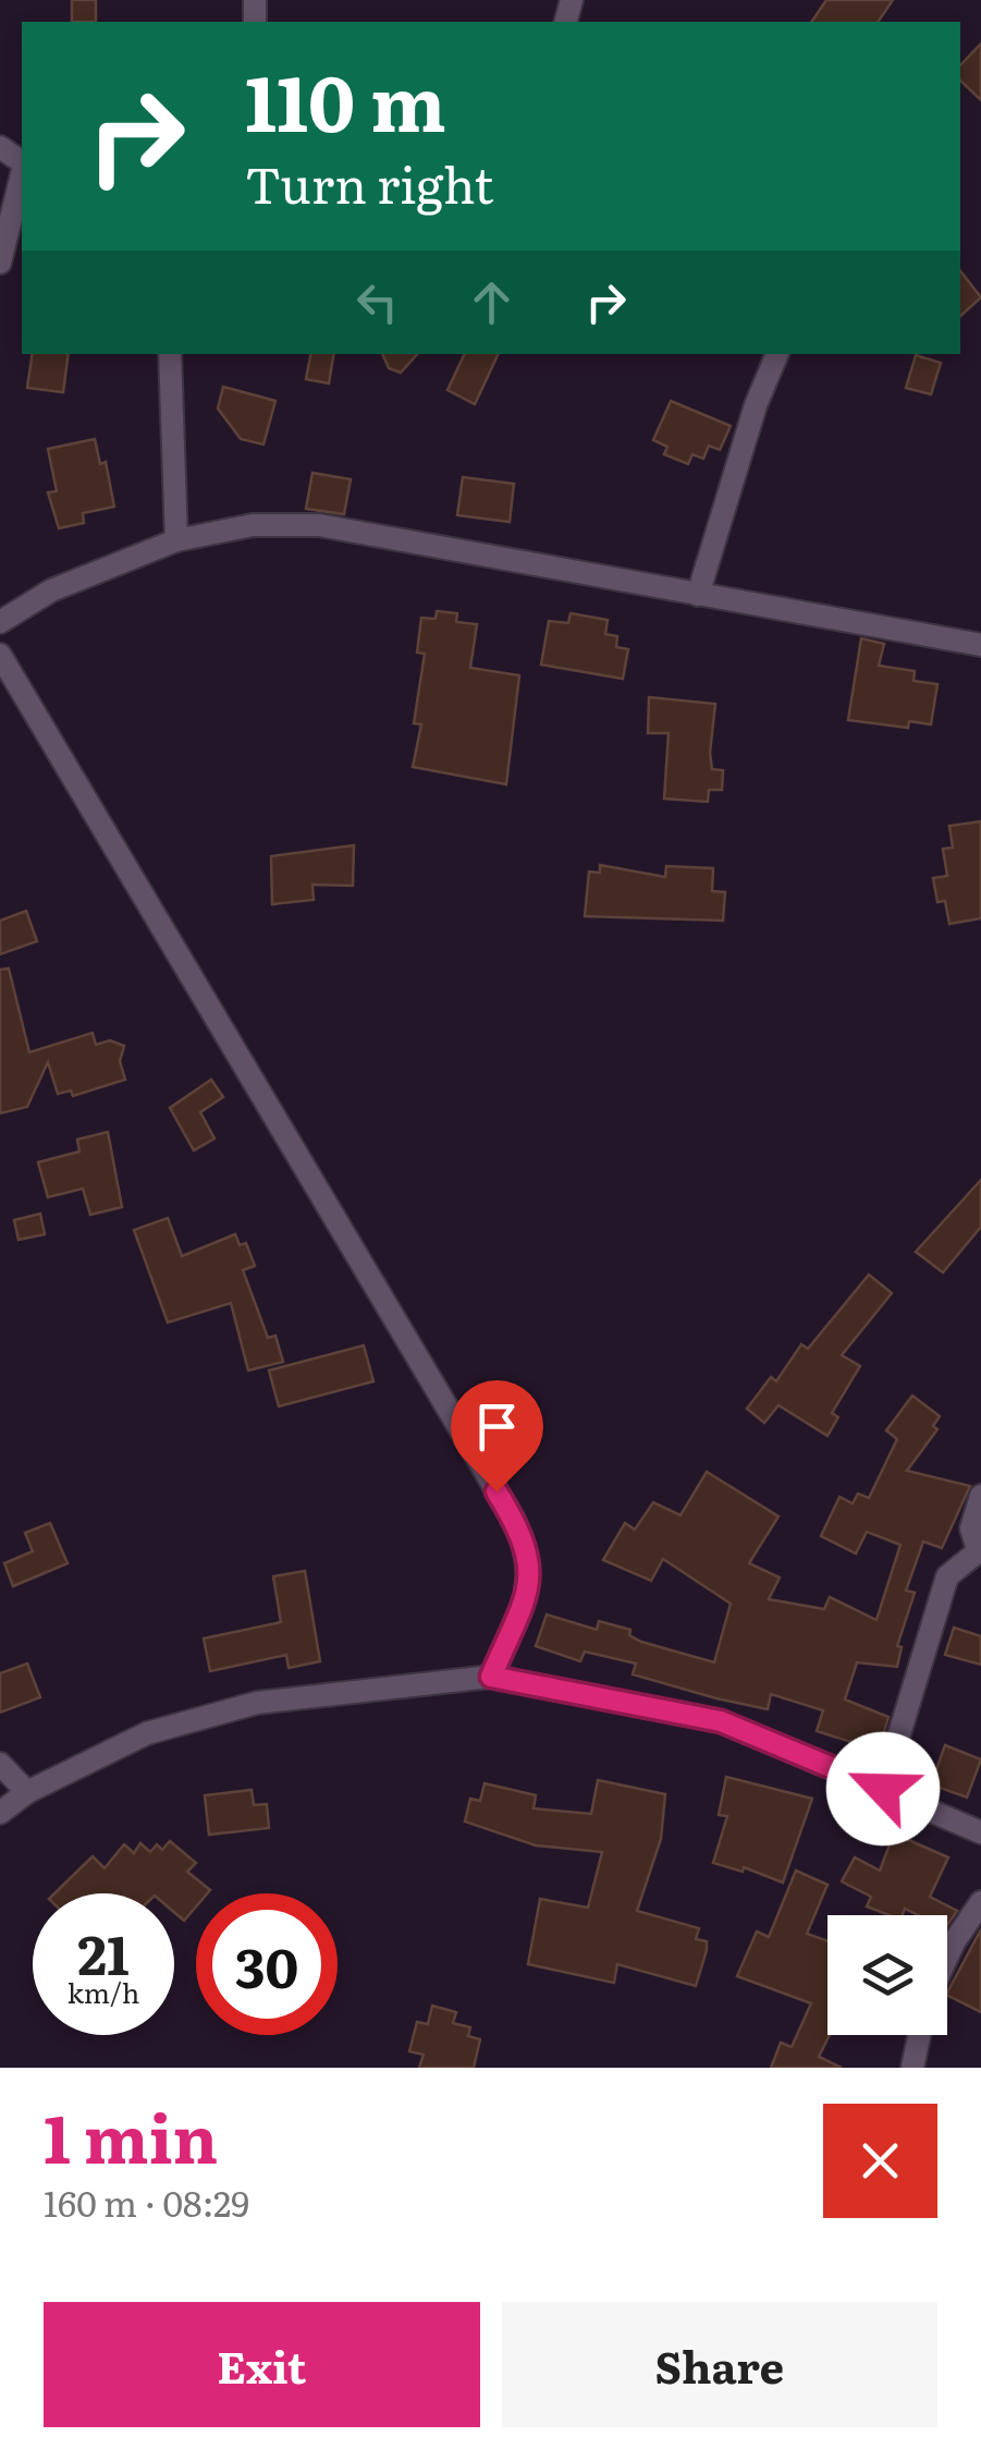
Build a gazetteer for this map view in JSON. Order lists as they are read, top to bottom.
{
  "page": {
    "turn": ["110 m", "Turn right"],
    "speed": "21 km/h",
    "limit": "30",
    "heading": ["1 min", "160 m · 08:29"],
    "buttons": ["Exit", "Share"]
  }
}
